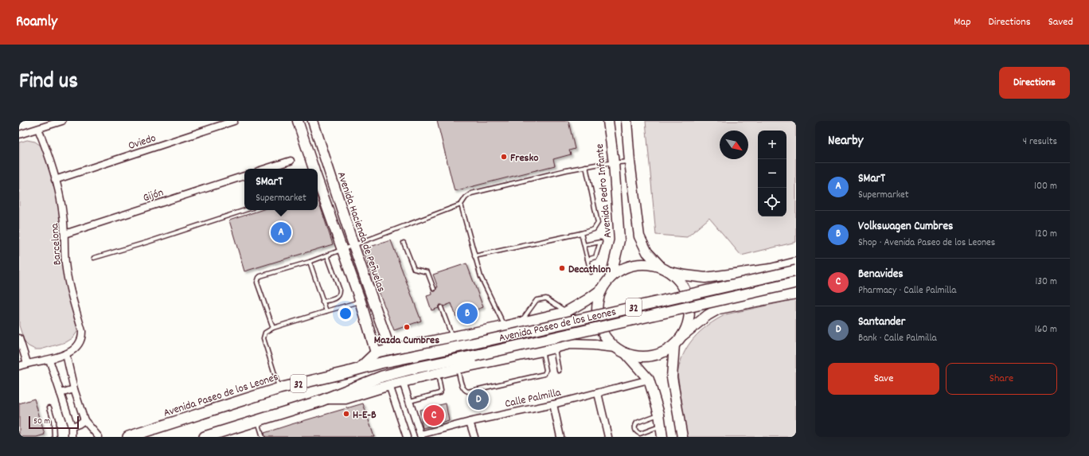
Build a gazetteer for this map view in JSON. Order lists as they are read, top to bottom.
{
  "streets": {
    "main road": ["32", "Avenida Paseo de los Leones"],
    "street": [
      "Oviedo",
      "Avenida Pedro Infante",
      "Gijón",
      "Avenida Hacienda de Peñuelas",
      "Barcelona",
      "Calle Palmilla"
    ]
  },
  "crossings": [
    ["Oviedo", "Barcelona"],
    ["Avenida Pedro Infante", "Avenida Paseo de los Leones"],
    ["Gijón", "Barcelona"],
    ["Avenida Hacienda de Peñuelas", "Avenida Paseo de los Leones"]
  ],
  "places": [
    "Fresko",
    "Decathlon",
    "Mazda Cumbres",
    "H-E-B"
  ],
  "scale_bar": "50 m",
  "north": "bottom right",
  "page": {
    "header": "Roamly",
    "nav": ["Map", "Directions", "Saved"],
    "title": "Find us",
    "buttons": [
      "Directions",
      ["Save", "Share"]
    ],
    "heading": ["Nearby", "4 results"],
    "map_buttons": ["+", "−"],
    "list": [
      {
        "mark": "A",
        "name": "SMarT",
        "note": "Supermarket",
        "value": "100 m"
      },
      {
        "mark": "B",
        "name": "Volkswagen Cumbres",
        "note": "Shop · Avenida Paseo de los Leones",
        "value": "120 m"
      },
      {
        "mark": "C",
        "name": "Benavides",
        "note": "Pharmacy · Calle Palmilla",
        "value": "130 m"
      },
      {
        "mark": "D",
        "name": "Santander",
        "note": "Bank · Calle Palmilla",
        "value": "160 m"
      }
    ],
    "popup": ["SMarT", "Supermarket"],
    "pins": [
      "A",
      "B",
      "D",
      "C"
    ],
    "scale": "50 m"
  }
}
